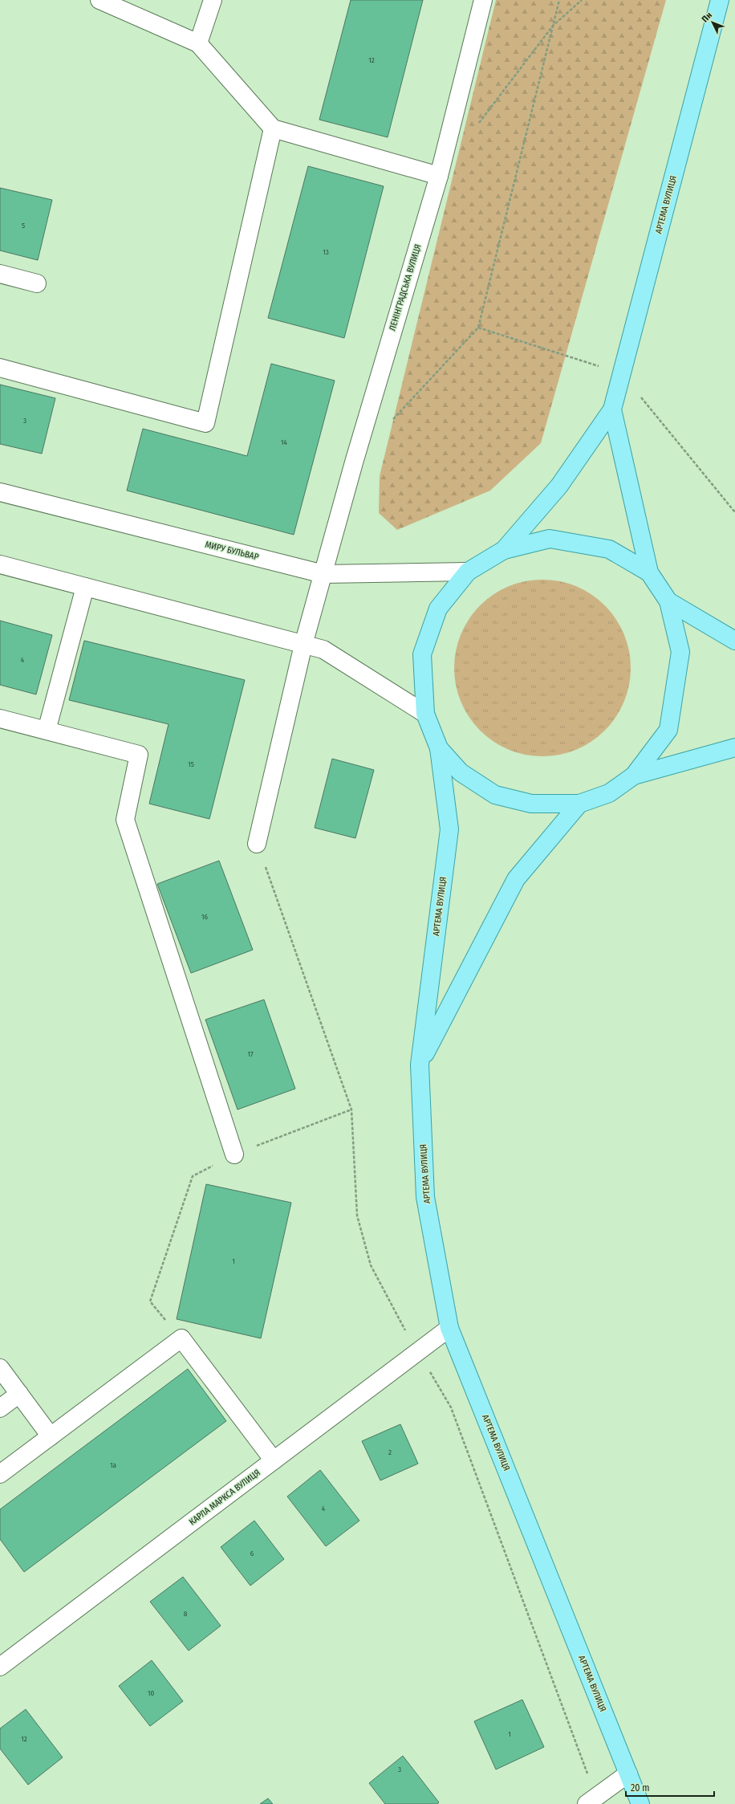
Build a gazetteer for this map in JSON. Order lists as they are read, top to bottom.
{
  "streets": {
    "main road": ["АРТЕМА ВУЛИЦЯ"],
    "street": ["ЛЕНІНГРАДСЬКА ВУЛИЦЯ", "МИРУ БУЛЬВАР", "КАРЛА МАРКСА ВУЛИЦЯ"]
  },
  "crossings": [
    ["АРТЕМА ВУЛИЦЯ", "КАРЛА МАРКСА ВУЛИЦЯ"],
    ["ЛЕНІНГРАДСЬКА ВУЛИЦЯ", "МИРУ БУЛЬВАР"]
  ],
  "house_numbers": [
    "12",
    "5",
    "13",
    "3",
    "14",
    "4",
    "15",
    "16",
    "17",
    "1",
    "2",
    "1а",
    "4",
    "6",
    "8",
    "10",
    "1",
    "12",
    "3"
  ],
  "scale_bar": "20 m",
  "north": "top left"
}
